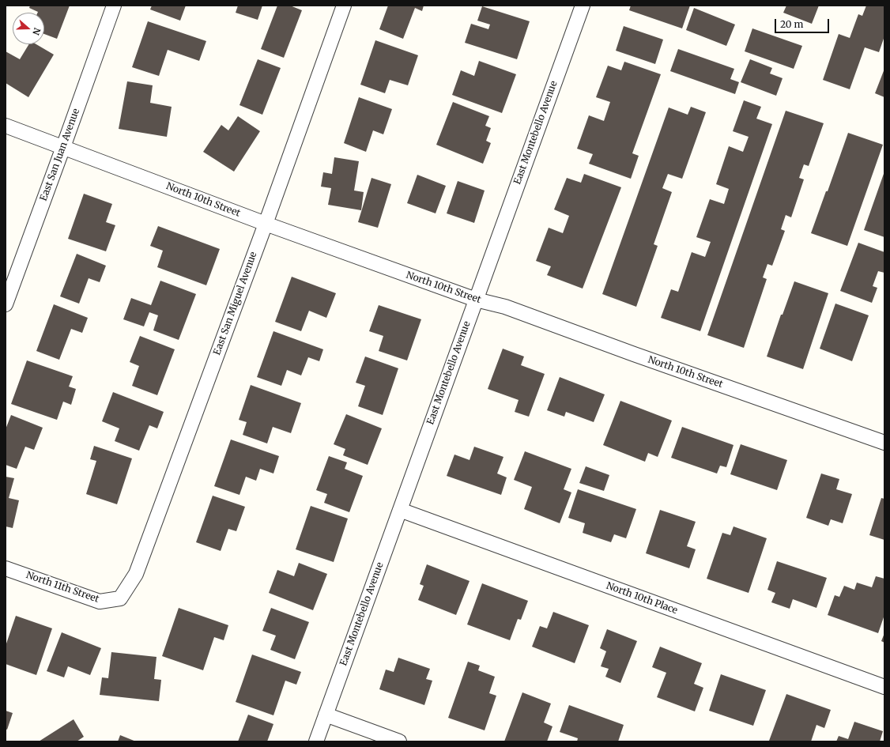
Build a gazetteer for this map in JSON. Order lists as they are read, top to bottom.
{
  "streets": {
    "street": [
      "East Montebello Avenue",
      "East San Juan Avenue",
      "North 10th Street",
      "East San Miguel Avenue",
      "North 11th Street",
      "North 10th Place"
    ]
  },
  "crossings": [
    ["East Montebello Avenue", "North 10th Street"],
    ["East Montebello Avenue", "North 10th Place"],
    ["East San Juan Avenue", "North 10th Street"],
    ["North 10th Street", "East San Miguel Avenue"],
    ["East San Miguel Avenue", "North 11th Street"]
  ],
  "scale_bar": "20 m",
  "north": "right"
}
